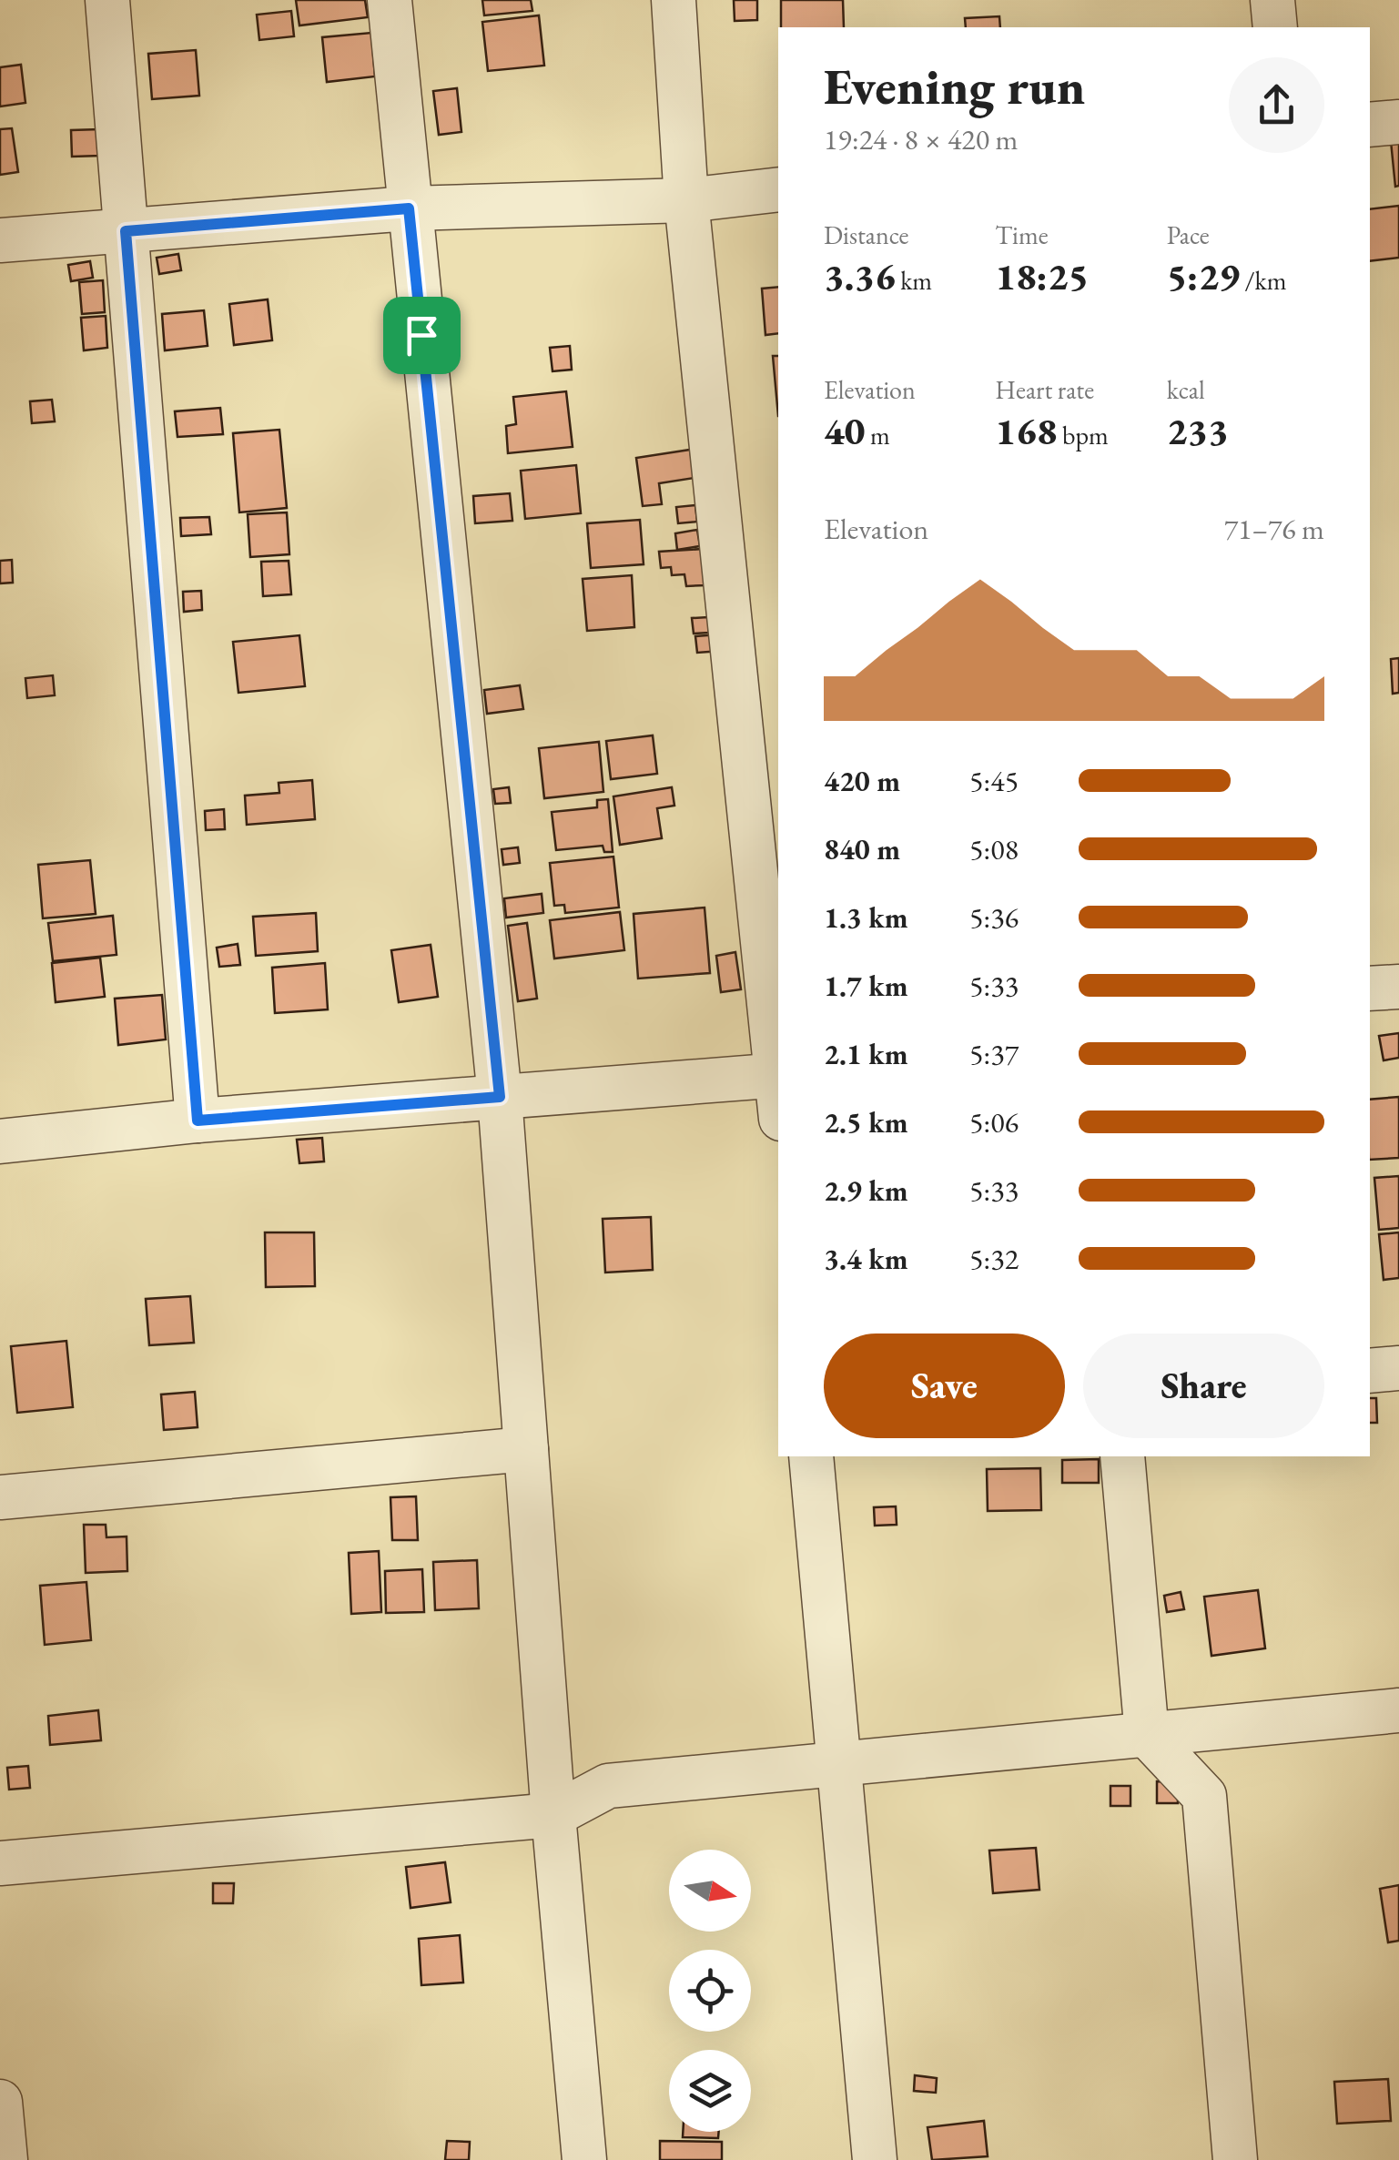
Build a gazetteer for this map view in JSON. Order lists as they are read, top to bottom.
{
  "north": "right",
  "page": {
    "heading": ["Evening run", "19:24 · 8 × 420 m"],
    "stats": [
      ["Distance", "3.36 km"],
      ["Time", "18:25"],
      ["Pace", "5:29 /km"],
      ["Elevation", "40 m"],
      ["Heart rate", "168 bpm"],
      ["kcal", "233"]
    ],
    "chart": ["Elevation", "71–76 m"],
    "list": [
      {
        "name": "420 m",
        "note": "5:45"
      },
      {
        "name": "840 m",
        "note": "5:08"
      },
      {
        "name": "1.3 km",
        "note": "5:36"
      },
      {
        "name": "1.7 km",
        "note": "5:33"
      },
      {
        "name": "2.1 km",
        "note": "5:37"
      },
      {
        "name": "2.5 km",
        "note": "5:06"
      },
      {
        "name": "2.9 km",
        "note": "5:33"
      },
      {
        "name": "3.4 km",
        "note": "5:32"
      }
    ],
    "buttons": ["Save", "Share"]
  }
}
